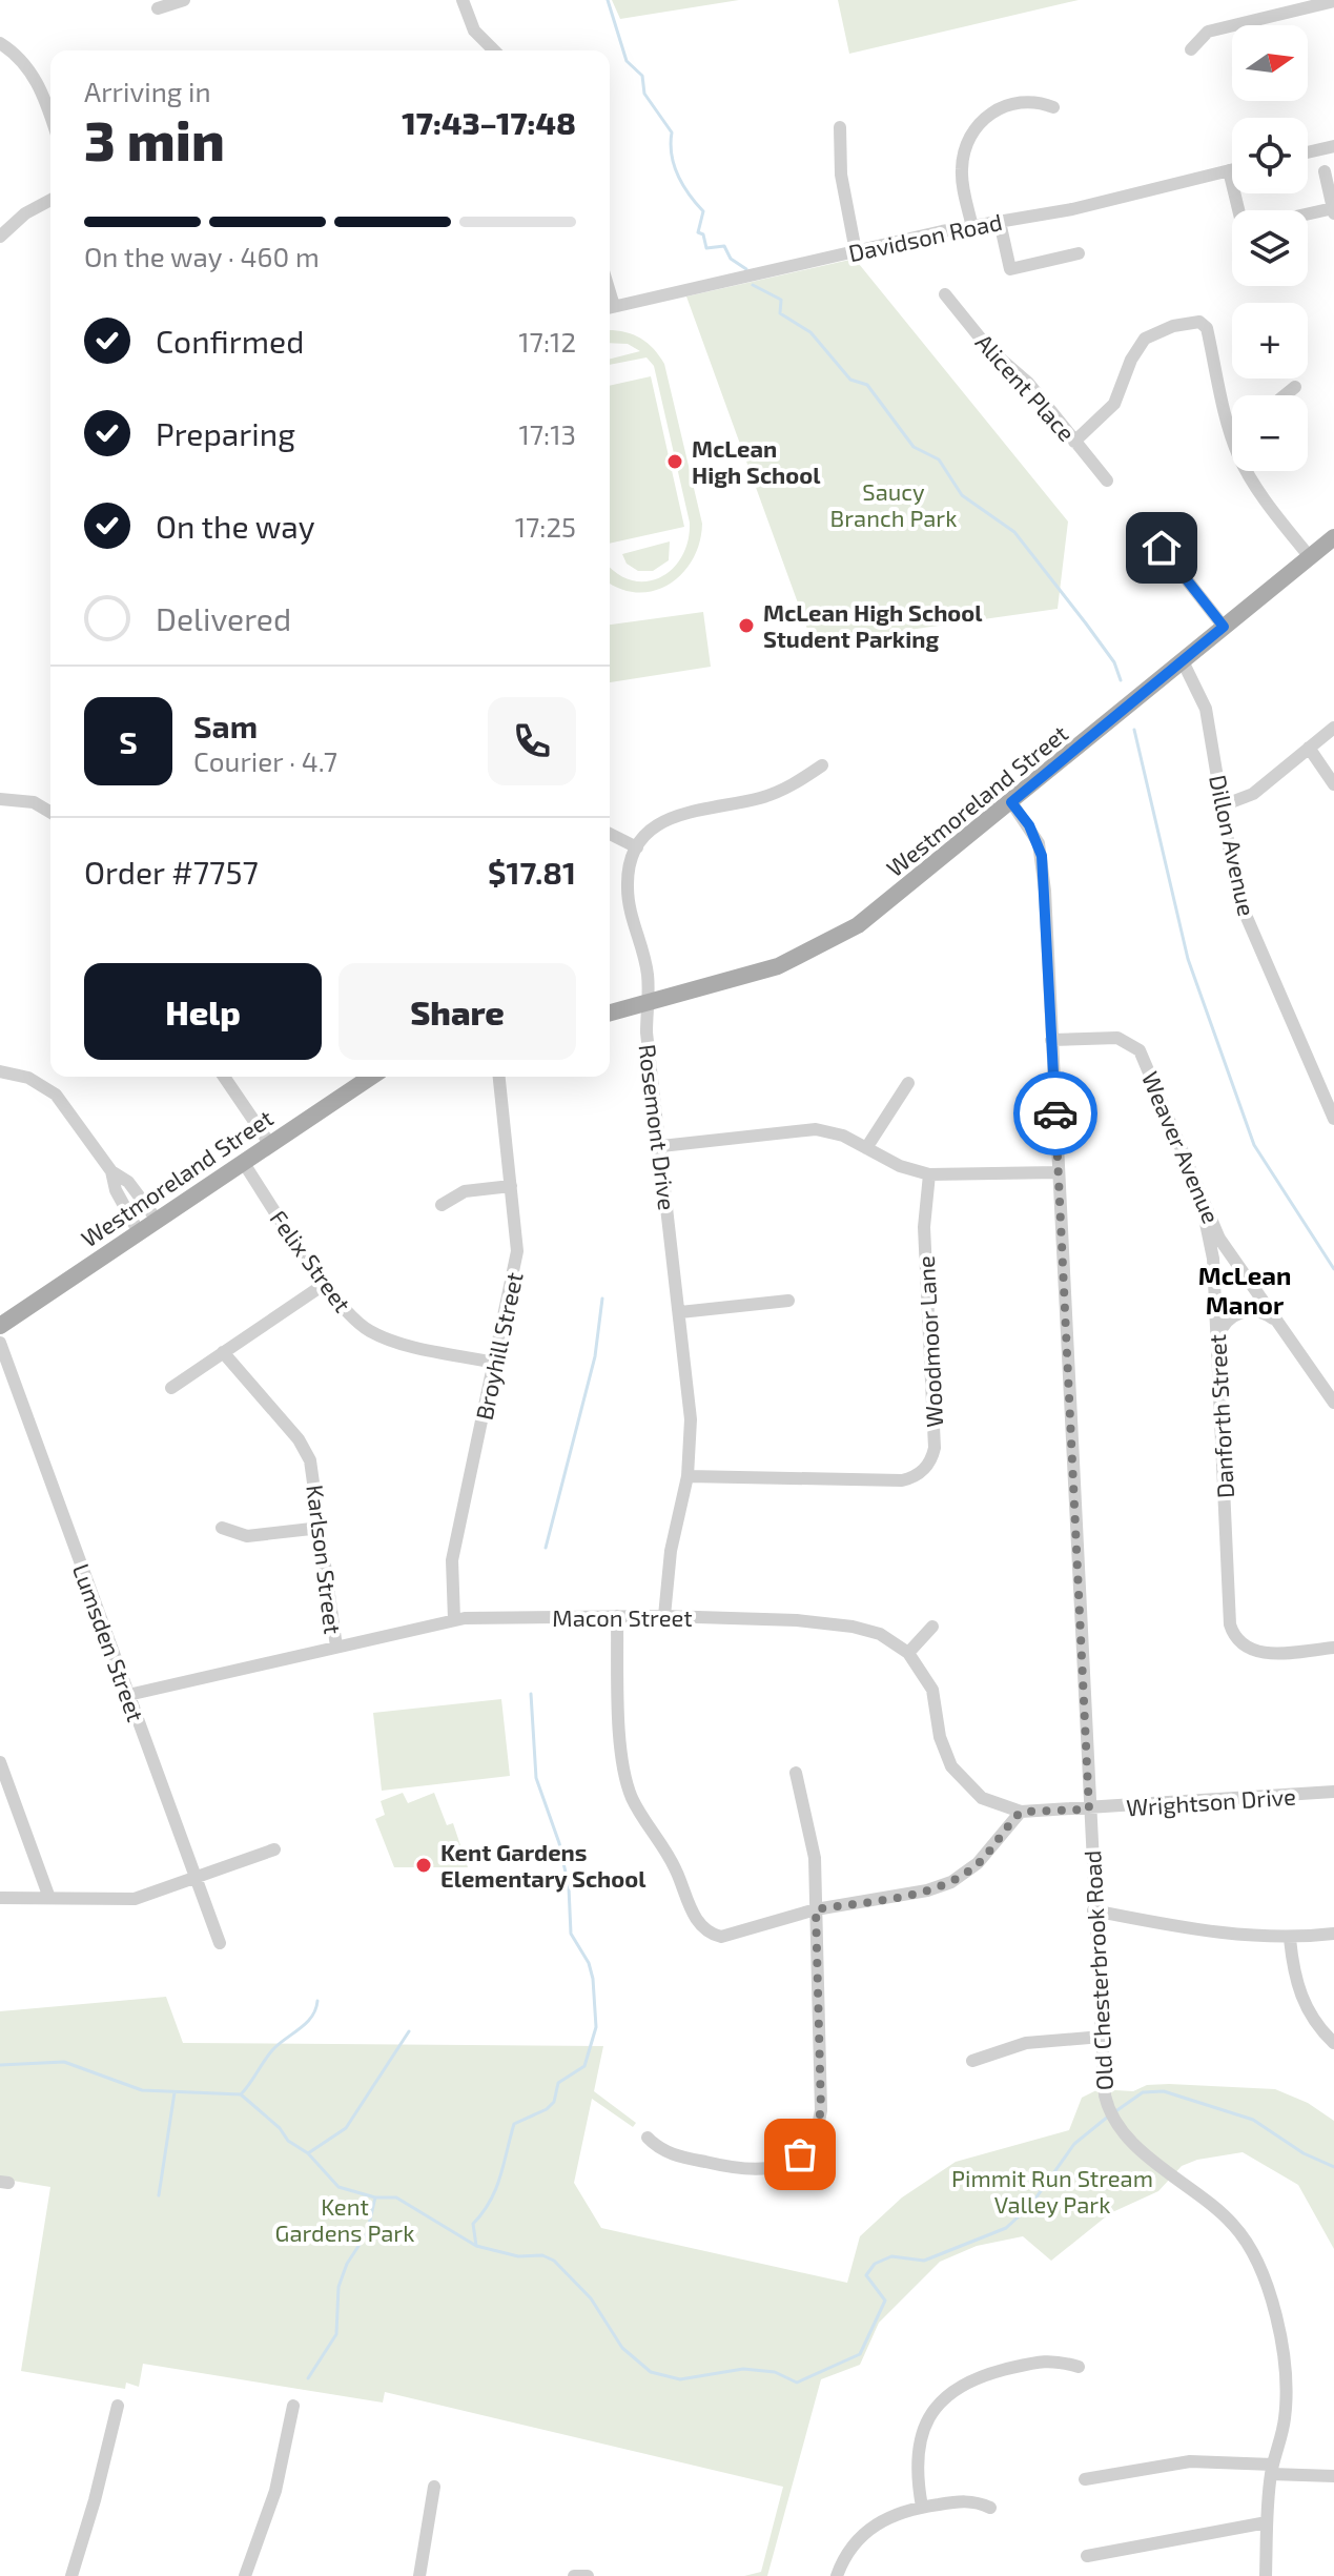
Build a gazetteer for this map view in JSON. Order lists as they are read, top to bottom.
{
  "streets": {
    "main road": ["Westmoreland Street"],
    "street": [
      "Davidson Road",
      "Alicent Place",
      "Dillon Avenue",
      "Rosemont Drive",
      "Weaver Avenue",
      "Felix Street",
      "Woodmoor Lane",
      "Broyhill Street",
      "Danforth Street",
      "Karlson Street",
      "Macon Street",
      "Lumsden Street",
      "Wrightson Drive",
      "Old Chesterbrook Road"
    ]
  },
  "crossings": [
    ["Westmoreland Street", "Dillon Avenue"],
    ["Westmoreland Street", "Rosemont Drive"],
    ["Westmoreland Street", "Felix Street"],
    ["Westmoreland Street", "Old Chesterbrook Road"],
    ["Rosemont Drive", "Woodmoor Lane"],
    ["Rosemont Drive", "Macon Street"],
    ["Weaver Avenue", "Danforth Street"],
    ["Weaver Avenue", "Old Chesterbrook Road"],
    ["Felix Street", "Broyhill Street"],
    ["Broyhill Street", "Macon Street"],
    ["Karlson Street", "Macon Street"],
    ["Macon Street", "Lumsden Street"],
    ["Macon Street", "Wrightson Drive"],
    ["Wrightson Drive", "Old Chesterbrook Road"]
  ],
  "districts": ["McLean Manor"],
  "parks": ["Saucy Branch Park", "Pimmit Run Stream Valley Park", "Kent Gardens Park"],
  "places": ["McLean High School", "McLean High School Student Parking", "Kent Gardens Elementary School"],
  "north": "right",
  "page": {
    "map_buttons": ["+", "−"],
    "heading": ["3 min", "Arriving in", "17:43–17:48"],
    "panel": [
      "Sam",
      "Courier · 4.7",
      "Order #7757",
      "$17.81"
    ],
    "bar": "On the way · 460 m",
    "list": [
      ["Confirmed", "17:12"],
      ["Preparing", "17:13"],
      ["On the way", "17:25"],
      "Delivered"
    ],
    "round": "S",
    "buttons": ["Help", "Share"]
  }
}
